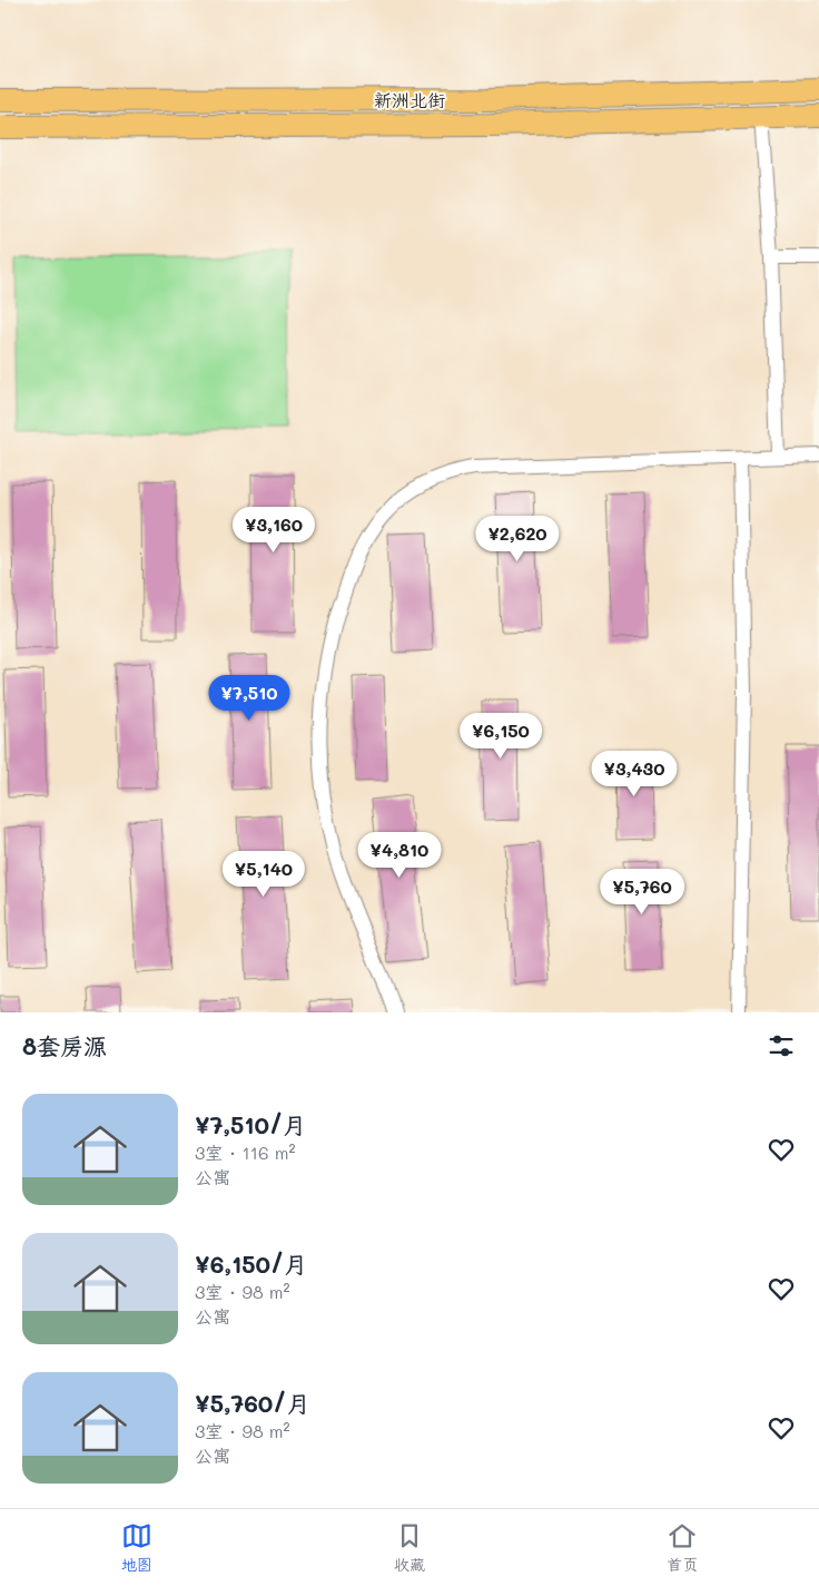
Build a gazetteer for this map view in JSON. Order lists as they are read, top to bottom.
{
  "streets": {
    "main road": ["新洲北街"]
  },
  "page": {
    "price": [
      "¥3,160",
      "¥2,620",
      "¥7,510",
      "¥6,150",
      "¥3,430",
      "¥4,810",
      "¥5,140",
      "¥5,760"
    ],
    "heading": "8套房源",
    "list": [
      {
        "name": "¥7,510/月",
        "note": "3室 · 116 m² · 公寓"
      },
      {
        "name": "¥6,150/月",
        "note": "3室 · 98 m² · 公寓"
      },
      {
        "name": "¥5,760/月",
        "note": "3室 · 98 m² · 公寓"
      }
    ],
    "tabs": ["地图", "收藏", "首页"]
  }
}
